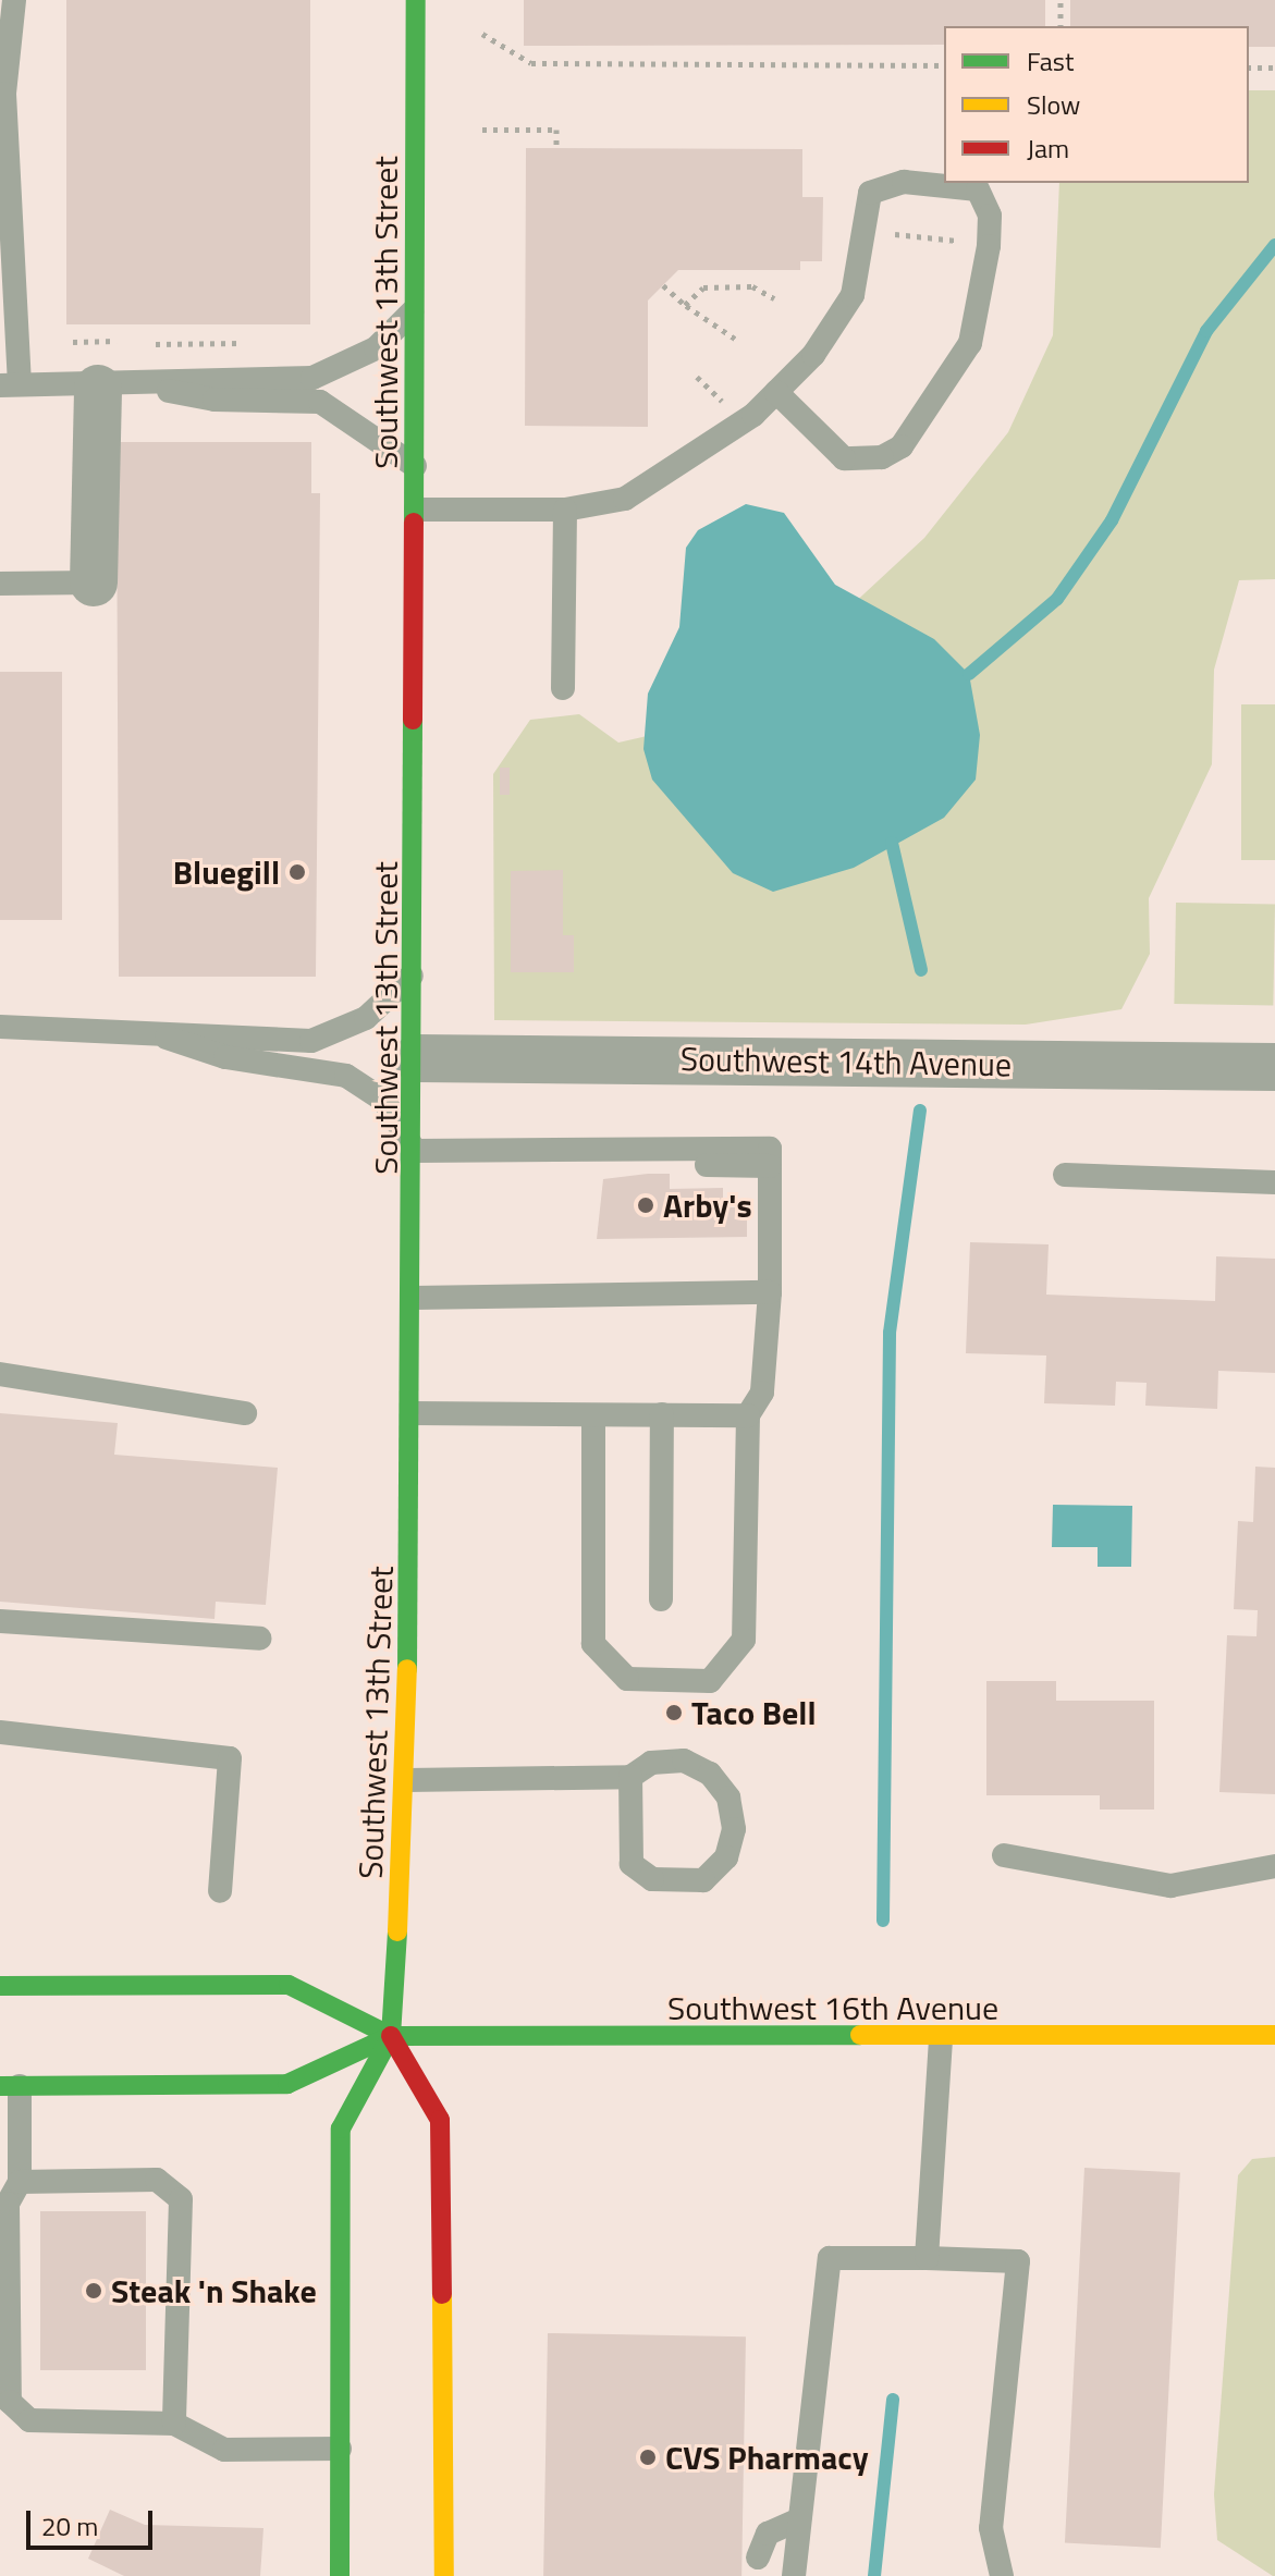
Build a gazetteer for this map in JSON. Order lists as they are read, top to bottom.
{
  "streets": {
    "main road": ["Southwest 13th Street", "Southwest 16th Avenue"],
    "street": ["Southwest 14th Avenue"]
  },
  "crossings": [
    ["Southwest 13th Street", "Southwest 14th Avenue"],
    ["Southwest 13th Street", "Southwest 16th Avenue"]
  ],
  "places": [
    "Bluegill",
    "Arby's",
    "Taco Bell",
    "Steak 'n Shake",
    "CVS Pharmacy"
  ],
  "legend": ["Fast", "Slow", "Jam"],
  "scale_bar": "20 m"
}
